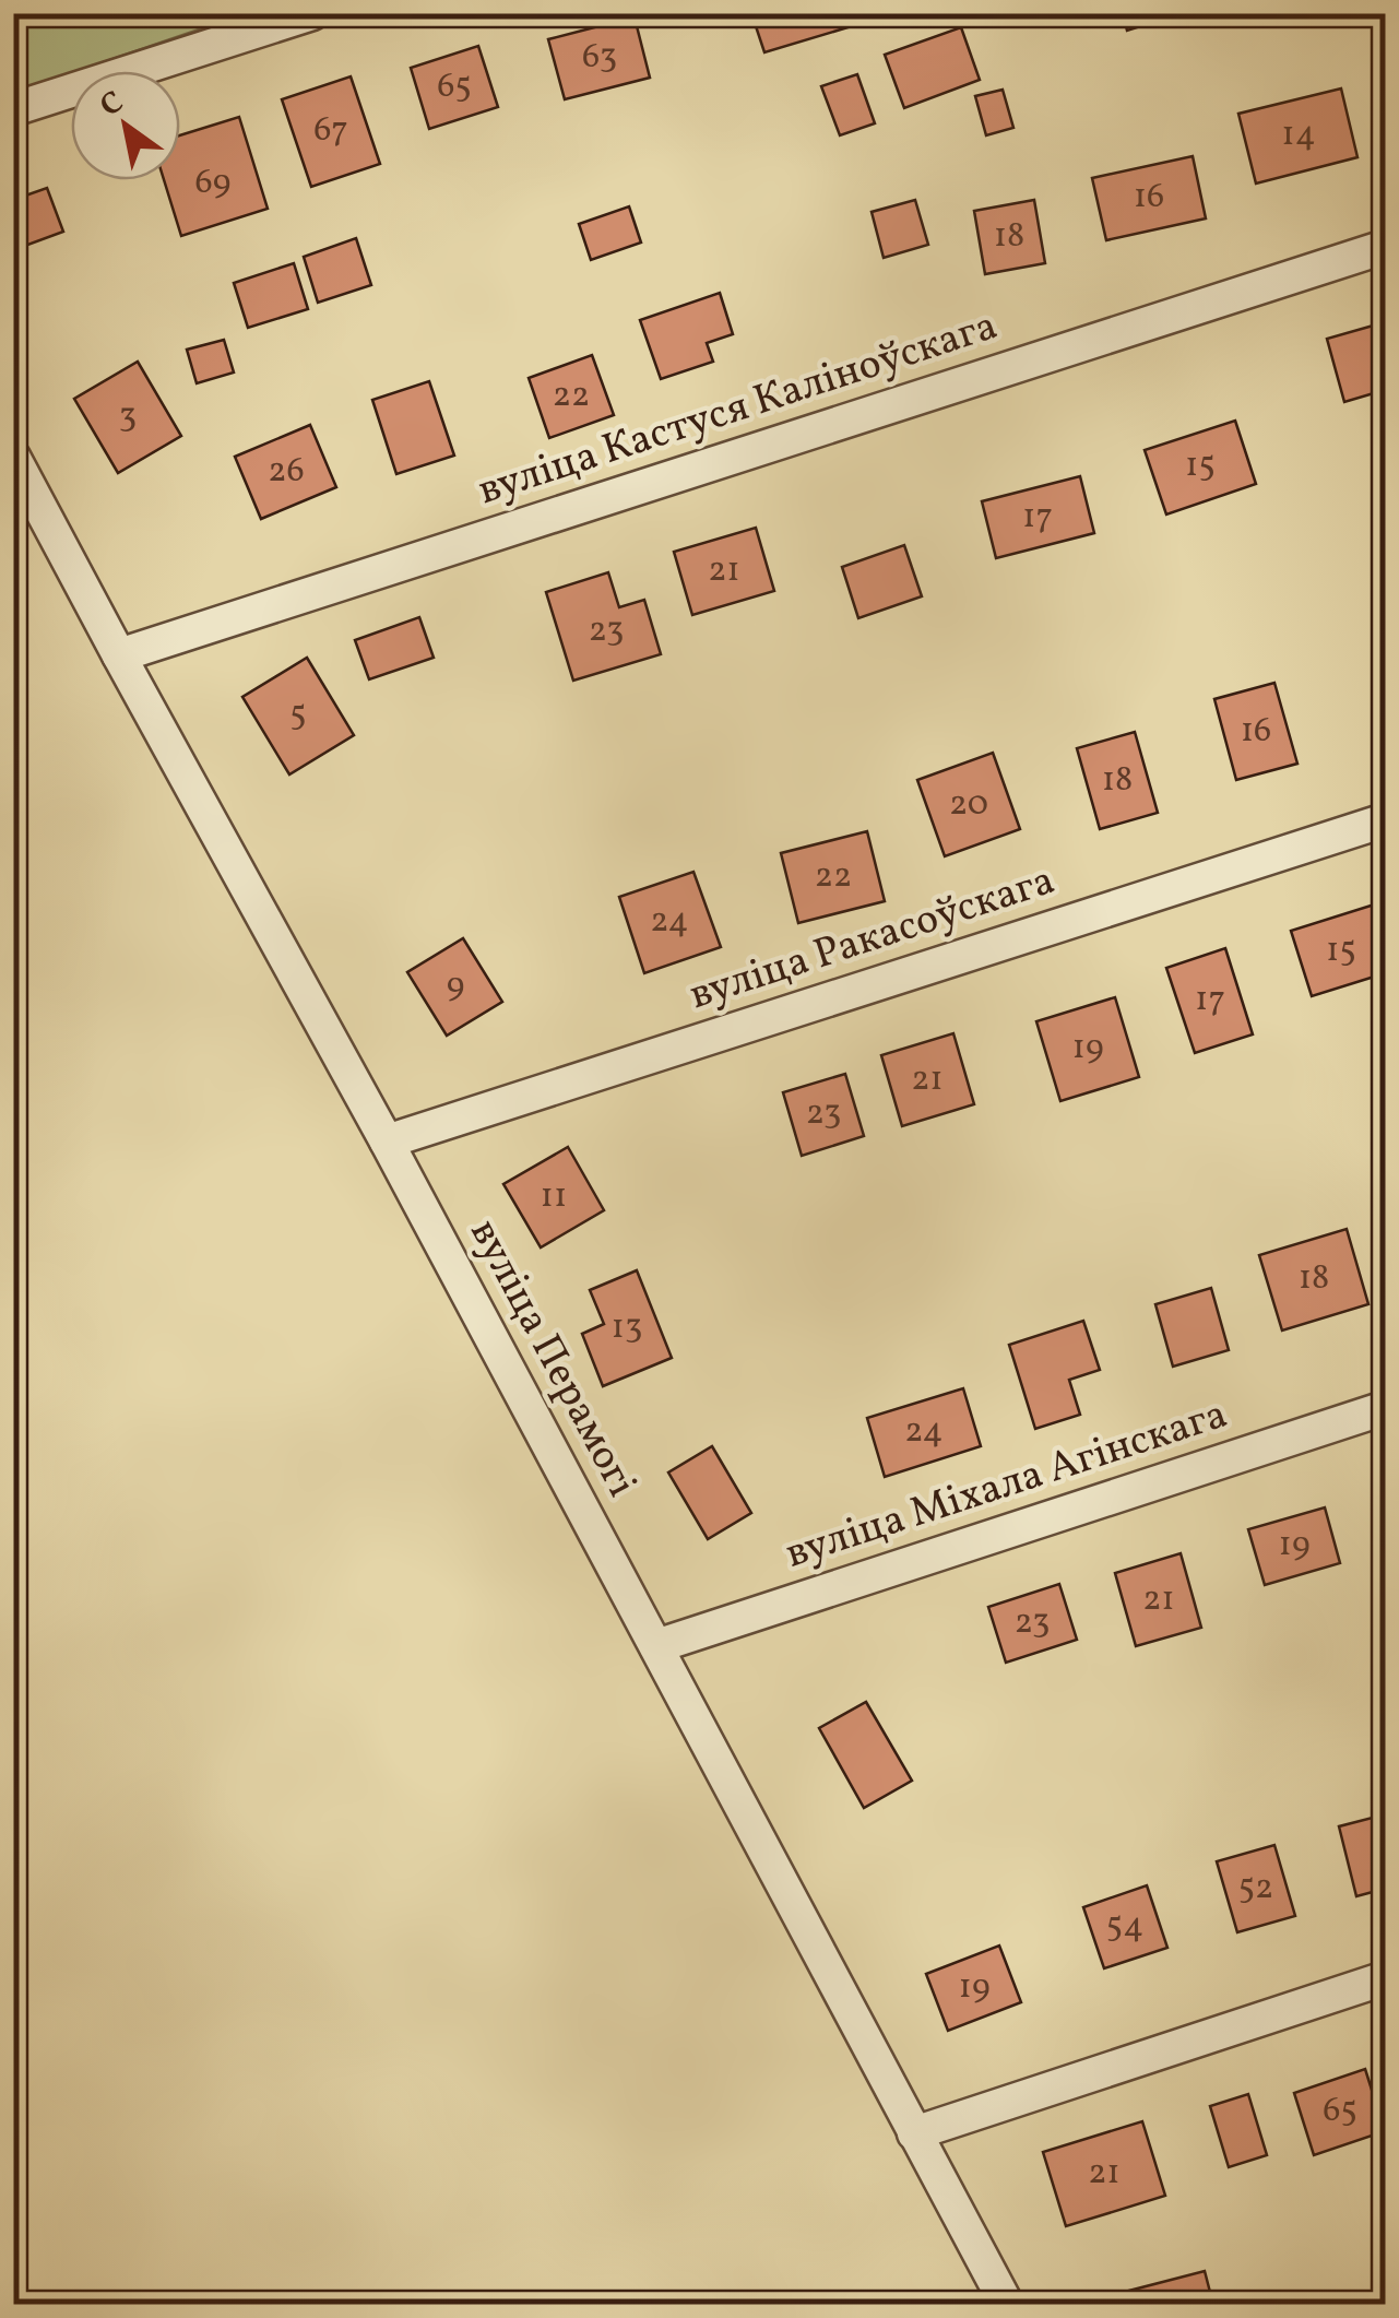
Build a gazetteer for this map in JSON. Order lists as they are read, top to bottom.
{
  "streets": {
    "street": [
      "вуліца Кастуся Каліноўскага",
      "вуліца Ракасоўскага",
      "вуліца Перамогі",
      "вуліца Міхала Агінскага"
    ]
  },
  "crossings": [
    ["вуліца Кастуся Каліноўскага", "вуліца Перамогі"],
    ["вуліца Ракасоўскага", "вуліца Перамогі"],
    ["вуліца Перамогі", "вуліца Міхала Агінскага"]
  ],
  "house_numbers": [
    "63",
    "65",
    "67",
    "14",
    "69",
    "16",
    "18",
    "22",
    "3",
    "15",
    "26",
    "17",
    "21",
    "23",
    "5",
    "16",
    "18",
    "20",
    "22",
    "24",
    "15",
    "9",
    "17",
    "19",
    "21",
    "23",
    "11",
    "18",
    "13",
    "24",
    "19",
    "21",
    "23",
    "52",
    "54",
    "19",
    "65",
    "21"
  ],
  "north": "top left"
}
